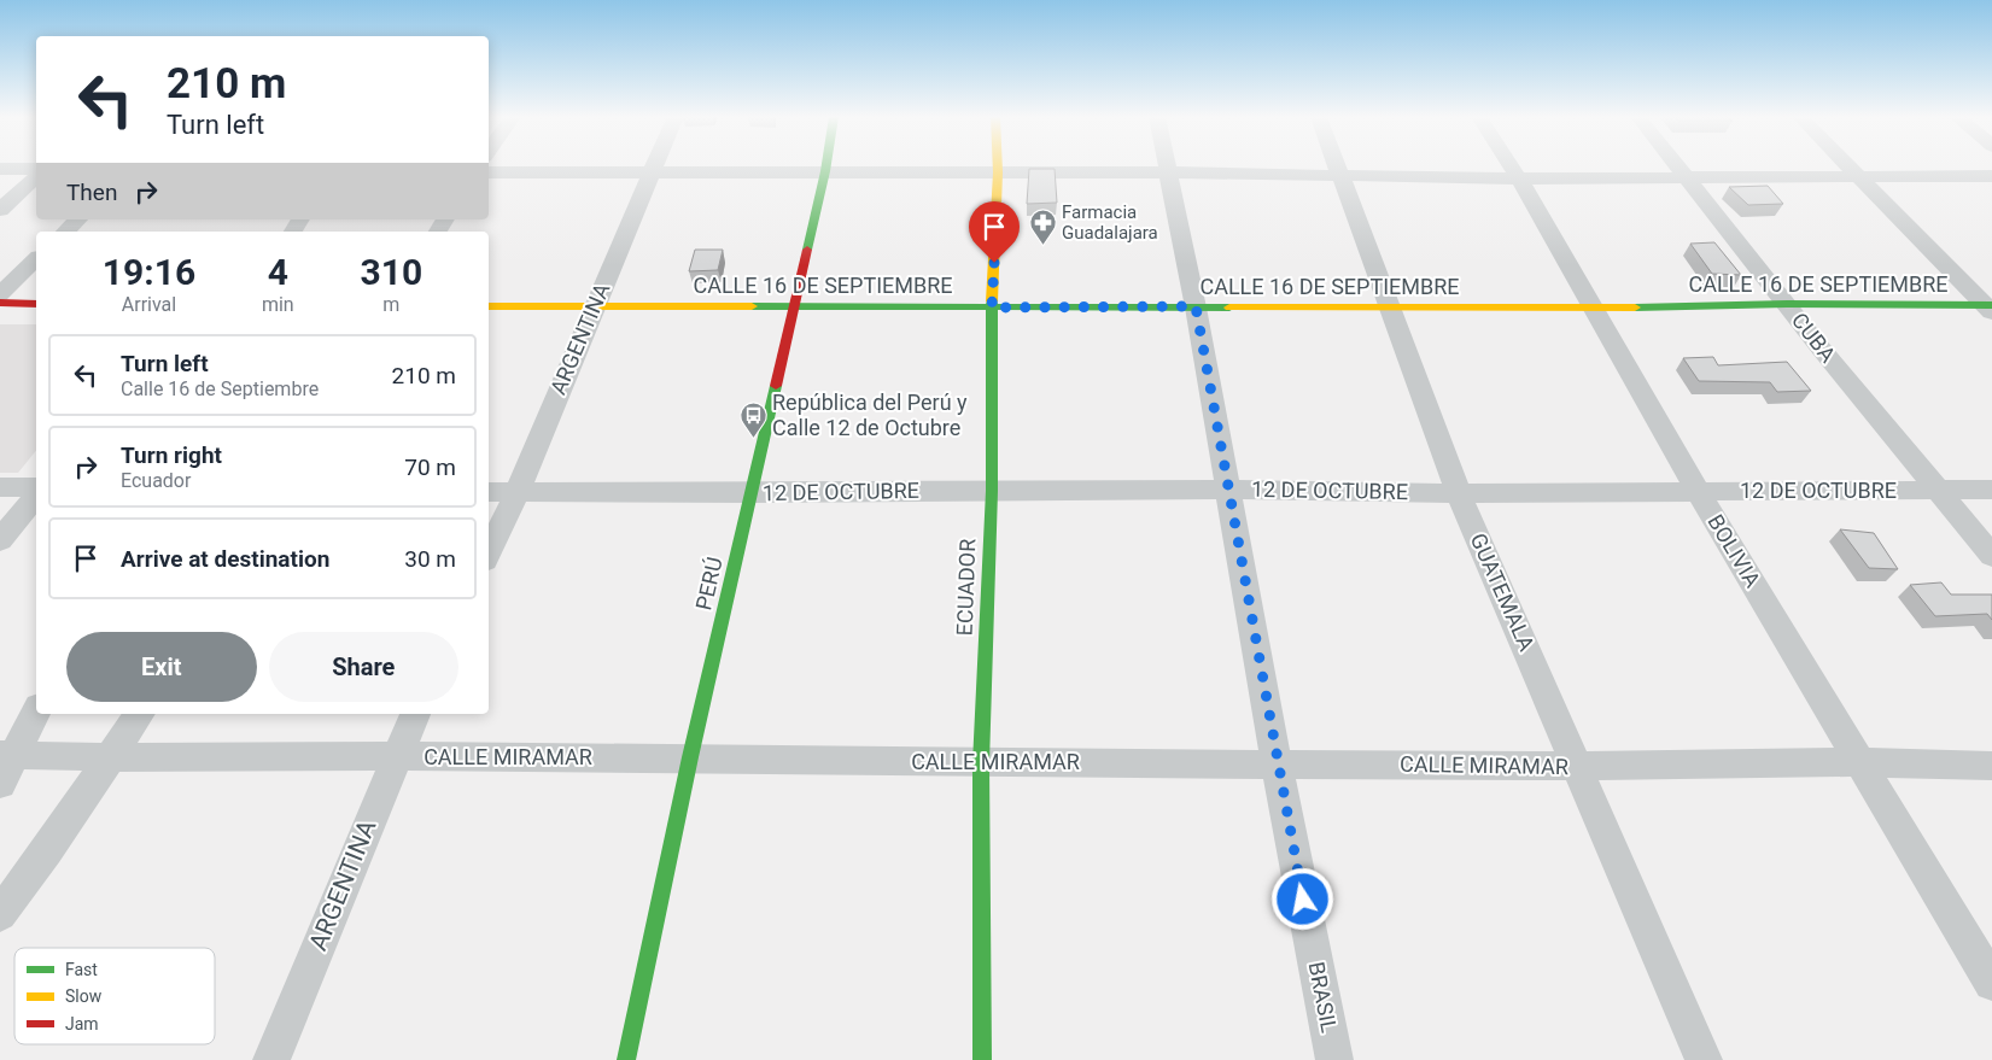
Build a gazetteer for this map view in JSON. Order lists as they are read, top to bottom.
{
  "streets": {
    "street": [
      "CALLE 16 DE SEPTIEMBRE",
      "CUBA",
      "ARGENTINA",
      "12 DE OCTUBRE",
      "BOLIVIA",
      "PERÚ",
      "ECUADOR",
      "GUATEMALA",
      "CALLE MIRAMAR",
      "BRASIL"
    ]
  },
  "crossings": [
    ["CALLE 16 DE SEPTIEMBRE", "CUBA"],
    ["CALLE 16 DE SEPTIEMBRE", "ARGENTINA"],
    ["CALLE 16 DE SEPTIEMBRE", "BOLIVIA"],
    ["CALLE 16 DE SEPTIEMBRE", "PERÚ"],
    ["CALLE 16 DE SEPTIEMBRE", "ECUADOR"],
    ["CALLE 16 DE SEPTIEMBRE", "GUATEMALA"],
    ["CALLE 16 DE SEPTIEMBRE", "BRASIL"],
    ["CUBA", "12 DE OCTUBRE"],
    ["ARGENTINA", "12 DE OCTUBRE"],
    ["ARGENTINA", "CALLE MIRAMAR"],
    ["12 DE OCTUBRE", "BOLIVIA"],
    ["12 DE OCTUBRE", "PERÚ"],
    ["12 DE OCTUBRE", "ECUADOR"],
    ["12 DE OCTUBRE", "GUATEMALA"],
    ["12 DE OCTUBRE", "BRASIL"],
    ["BOLIVIA", "CALLE MIRAMAR"],
    ["PERÚ", "CALLE MIRAMAR"],
    ["ECUADOR", "CALLE MIRAMAR"],
    ["GUATEMALA", "CALLE MIRAMAR"],
    ["CALLE MIRAMAR", "BRASIL"]
  ],
  "places": {
    "pharmacy": ["Farmacia Guadalajara"],
    "bus stop": ["República del Perú y Calle 12 de Octubre"]
  },
  "legend": ["Fast", "Slow", "Jam"],
  "page": {
    "turn": ["210 m", "Turn left"],
    "then": "Then",
    "eta": [
      "19:16",
      "Arrival",
      "4",
      "min",
      "310",
      "m"
    ],
    "list": [
      {
        "name": "Turn left",
        "note": "Calle 16 de Septiembre",
        "value": "210 m"
      },
      {
        "name": "Turn right",
        "note": "Ecuador",
        "value": "70 m"
      },
      {
        "name": "Arrive at destination",
        "value": "30 m"
      }
    ],
    "buttons": ["Exit", "Share"]
  }
}
